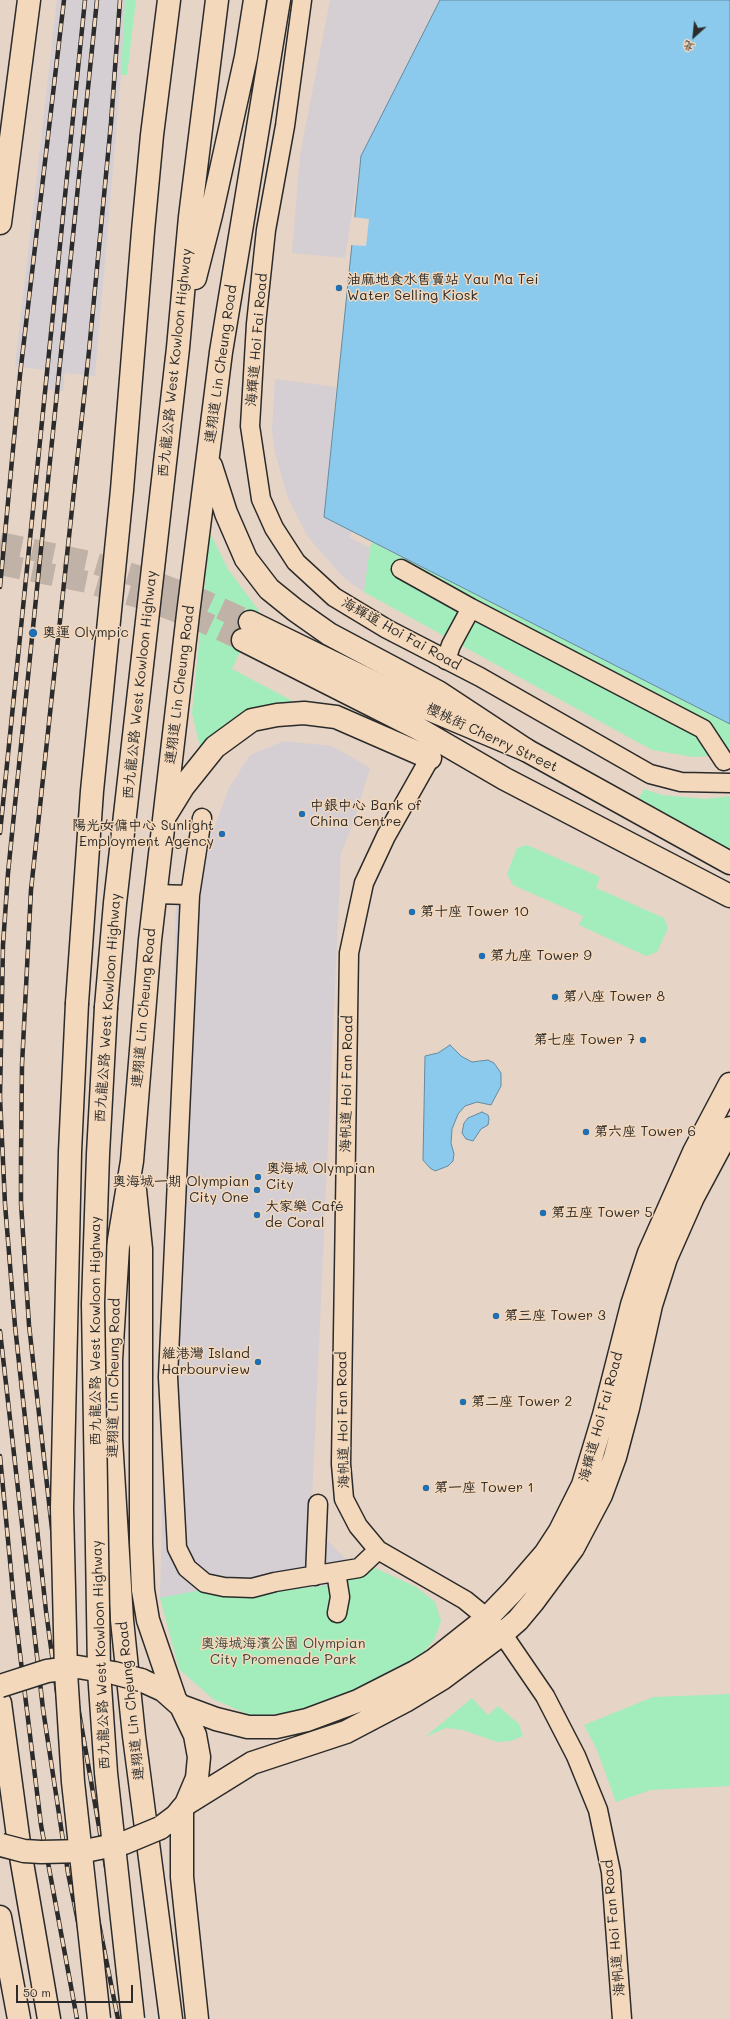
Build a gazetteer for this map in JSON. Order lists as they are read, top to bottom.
{
  "streets": {
    "main road": [
      "海輝道 Hoi Fai Road",
      "西九龍公路 West Kowloon Highway",
      "連翔道 Lin Cheung Road",
      "櫻桃街 Cherry Street"
    ],
    "street": ["海帆道 Hoi Fan Road"]
  },
  "crossings": [
    ["海輝道 Hoi Fai Road", "海帆道 Hoi Fan Road"],
    ["連翔道 Lin Cheung Road", "櫻桃街 Cherry Street"],
    ["櫻桃街 Cherry Street", "海帆道 Hoi Fan Road"]
  ],
  "parks": ["奧海城海濱公園 Olympian City Promenade Park"],
  "places": [
    "油麻地食水售賣站 Yau Ma Tei Water Selling Kiosk",
    "奧運 Olympic",
    "中銀中心 Bank of China Centre",
    "陽光女傭中心 Sunlight Employment Agency",
    "第十座 Tower 10",
    "第九座 Tower 9",
    "第八座 Tower 8",
    "第七座 Tower 7",
    "第六座 Tower 6",
    "奧海城 Olympian City",
    "奧海城一期 Olympian City One",
    "第五座 Tower 5",
    "大家樂 Café de Coral",
    "第三座 Tower 3",
    "維港灣 Island Harbourview",
    "第二座 Tower 2",
    "第一座 Tower 1"
  ],
  "scale_bar": "50 m",
  "north": "bottom left"
}
